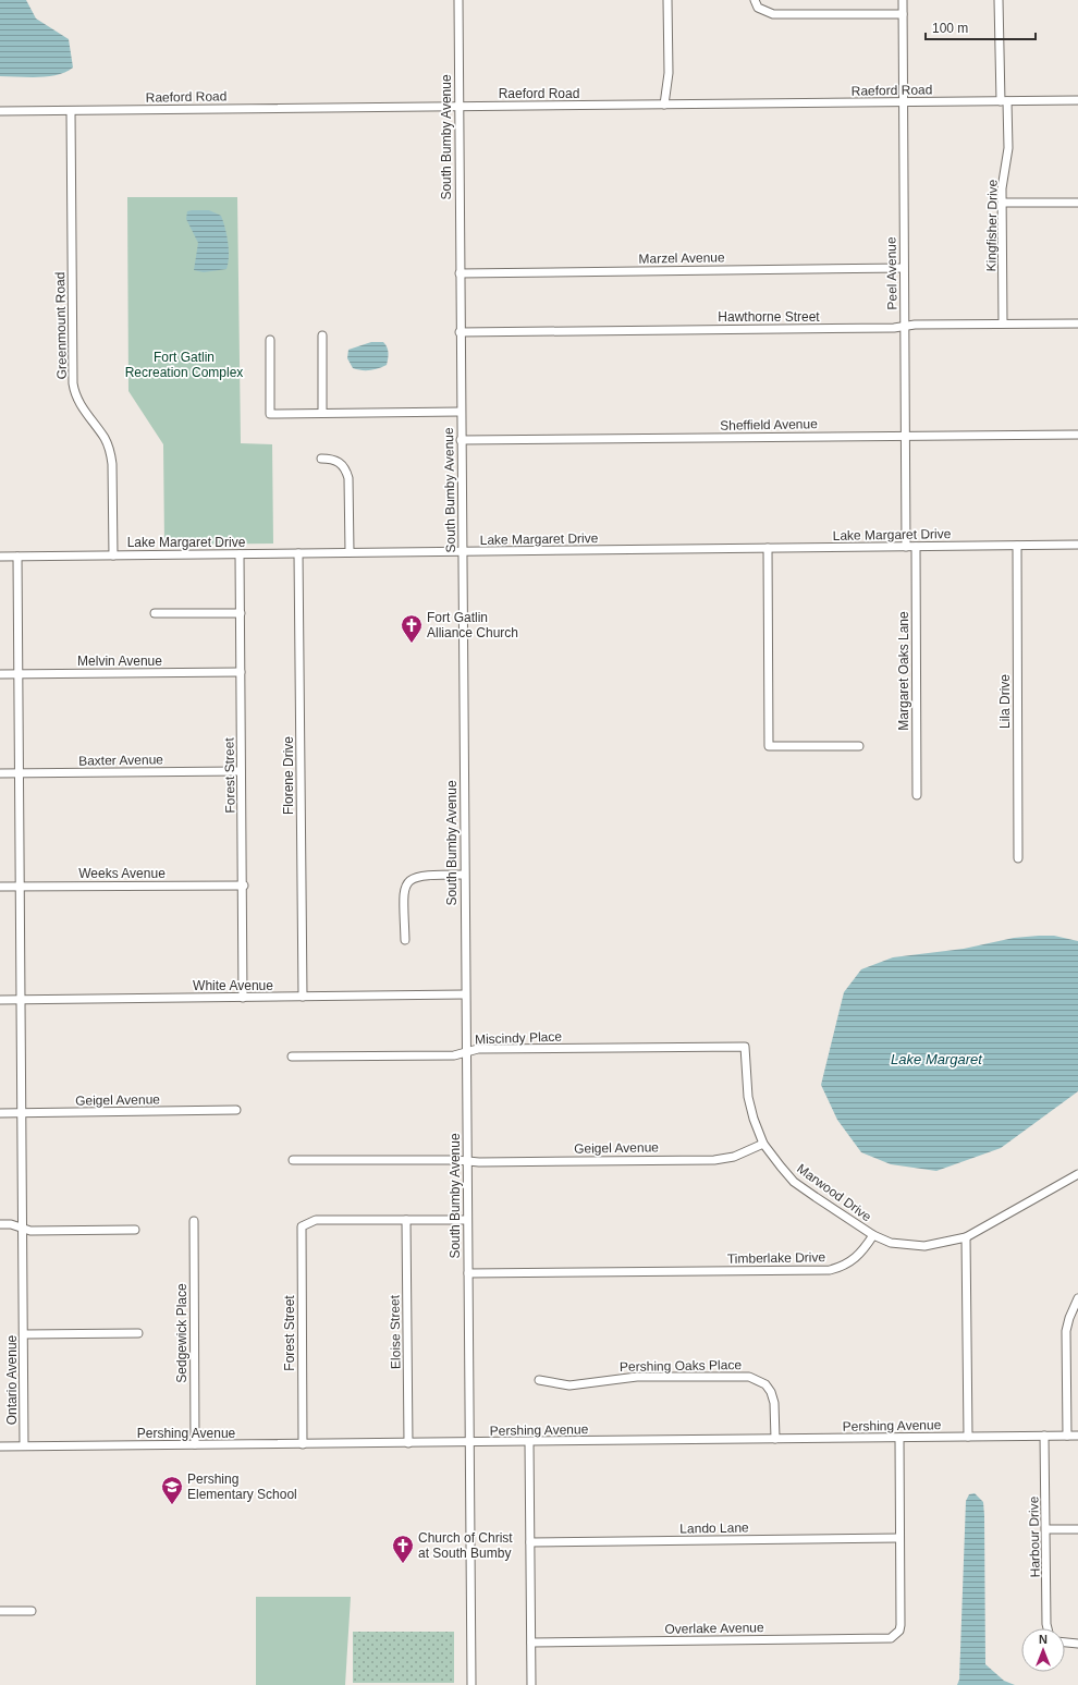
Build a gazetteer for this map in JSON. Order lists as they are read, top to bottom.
{
  "streets": {
    "street": [
      "Raeford Road",
      "South Bumby Avenue",
      "Kingfisher Drive",
      "Marzel Avenue",
      "Peel Avenue",
      "Hawthorne Street",
      "Greenmount Road",
      "Sheffield Avenue",
      "Lake Margaret Drive",
      "Melvin Avenue",
      "Margaret Oaks Lane",
      "Lila Drive",
      "Baxter Avenue",
      "Forest Street",
      "Florene Drive",
      "Weeks Avenue",
      "White Avenue",
      "Miscindy Place",
      "Geigel Avenue",
      "Marwood Drive",
      "Timberlake Drive",
      "Eloise Street",
      "Sedgewick Place",
      "Pershing Oaks Place",
      "Ontario Avenue",
      "Pershing Avenue",
      "Lando Lane",
      "Harbour Drive",
      "Overlake Avenue"
    ]
  },
  "crossings": [
    ["Raeford Road", "South Bumby Avenue"],
    ["Raeford Road", "Kingfisher Drive"],
    ["Raeford Road", "Peel Avenue"],
    ["Raeford Road", "Greenmount Road"],
    ["South Bumby Avenue", "Marzel Avenue"],
    ["South Bumby Avenue", "Hawthorne Street"],
    ["South Bumby Avenue", "Sheffield Avenue"],
    ["South Bumby Avenue", "Lake Margaret Drive"],
    ["South Bumby Avenue", "White Avenue"],
    ["South Bumby Avenue", "Miscindy Place"],
    ["South Bumby Avenue", "Geigel Avenue"],
    ["South Bumby Avenue", "Timberlake Drive"],
    ["South Bumby Avenue", "Pershing Avenue"],
    ["Kingfisher Drive", "Hawthorne Street"],
    ["Marzel Avenue", "Peel Avenue"],
    ["Peel Avenue", "Hawthorne Street"],
    ["Peel Avenue", "Sheffield Avenue"],
    ["Peel Avenue", "Lake Margaret Drive"],
    ["Greenmount Road", "Lake Margaret Drive"],
    ["Lake Margaret Drive", "Margaret Oaks Lane"],
    ["Lake Margaret Drive", "Lila Drive"],
    ["Lake Margaret Drive", "Forest Street"],
    ["Lake Margaret Drive", "Florene Drive"],
    ["Lake Margaret Drive", "Ontario Avenue"],
    ["Melvin Avenue", "Forest Street"],
    ["Melvin Avenue", "Ontario Avenue"],
    ["Baxter Avenue", "Forest Street"],
    ["Baxter Avenue", "Ontario Avenue"],
    ["Forest Street", "Weeks Avenue"],
    ["Forest Street", "White Avenue"],
    ["Forest Street", "Eloise Street"],
    ["Forest Street", "Pershing Avenue"],
    ["Florene Drive", "White Avenue"],
    ["Weeks Avenue", "Ontario Avenue"],
    ["White Avenue", "Ontario Avenue"],
    ["Miscindy Place", "Marwood Drive"],
    ["Geigel Avenue", "Marwood Drive"],
    ["Geigel Avenue", "Ontario Avenue"],
    ["Marwood Drive", "Timberlake Drive"],
    ["Eloise Street", "Pershing Avenue"],
    ["Sedgewick Place", "Pershing Avenue"],
    ["Pershing Oaks Place", "Pershing Avenue"],
    ["Ontario Avenue", "Pershing Avenue"],
    ["Pershing Avenue", "Harbour Drive"],
    ["Lando Lane", "Overlake Avenue"]
  ],
  "water": ["Lake Margaret"],
  "parks": ["Fort Gatlin Recreation Complex"],
  "places": {
    "church": ["Fort Gatlin Alliance Church", "Church of Christ at South Bumby"],
    "school or university": ["Pershing Elementary School"]
  },
  "scale_bar": "100 m",
  "north": "top"
}
